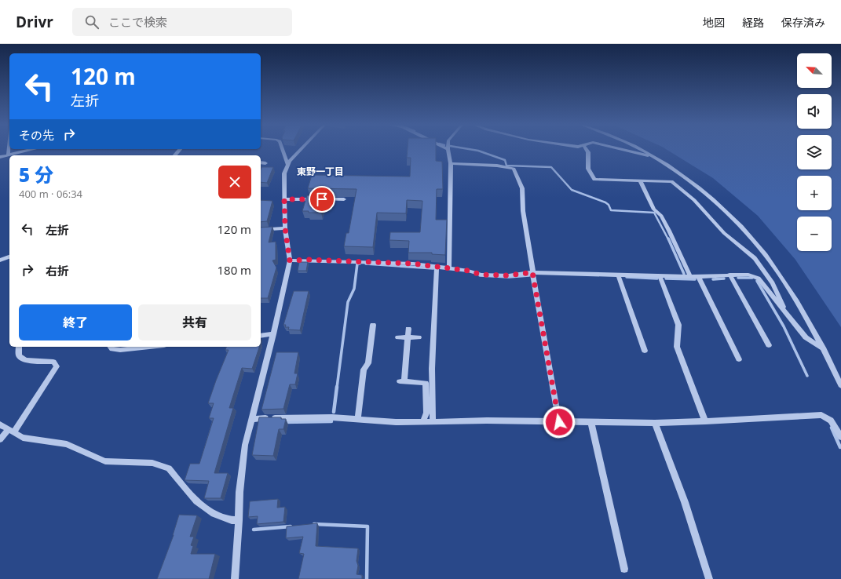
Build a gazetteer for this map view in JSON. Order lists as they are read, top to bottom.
{
  "districts": ["東野一丁目"],
  "north": "top left",
  "page": {
    "header": "Drivr",
    "search": "ここで検索",
    "nav": ["地図", "経路", "保存済み"],
    "map_buttons": ["+", "−"],
    "turn": ["120 m", "左折"],
    "then": "その先",
    "heading": ["5 分", "400 m · 06:34"],
    "list": [
      {
        "name": "左折",
        "value": "120 m"
      },
      {
        "name": "右折",
        "value": "180 m"
      }
    ],
    "buttons": ["終了", "共有"]
  }
}
